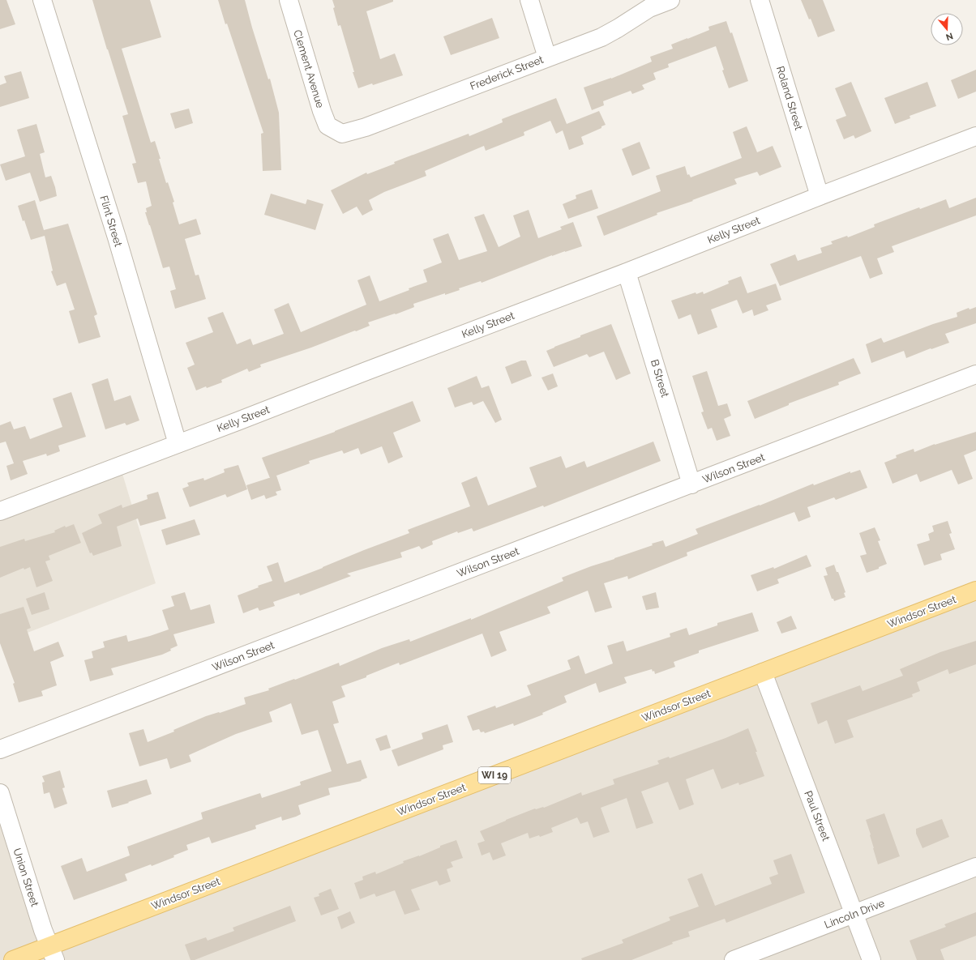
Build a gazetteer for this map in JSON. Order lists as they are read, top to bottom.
{
  "streets": {
    "main road": ["Windsor Street", "WI 19"],
    "street": [
      "Clement Avenue",
      "Frederick Street",
      "Roland Street",
      "Flint Street",
      "Kelly Street",
      "B Street",
      "Wilson Street",
      "Paul Street",
      "Union Street",
      "Lincoln Drive"
    ]
  },
  "crossings": [
    ["Clement Avenue", "Frederick Street"],
    ["Roland Street", "Kelly Street"],
    ["Flint Street", "Kelly Street"],
    ["Kelly Street", "B Street"],
    ["B Street", "Wilson Street"],
    ["Windsor Street", "Paul Street"],
    ["Windsor Street", "Union Street"],
    ["Paul Street", "Lincoln Drive"]
  ],
  "north": "bottom"
}
